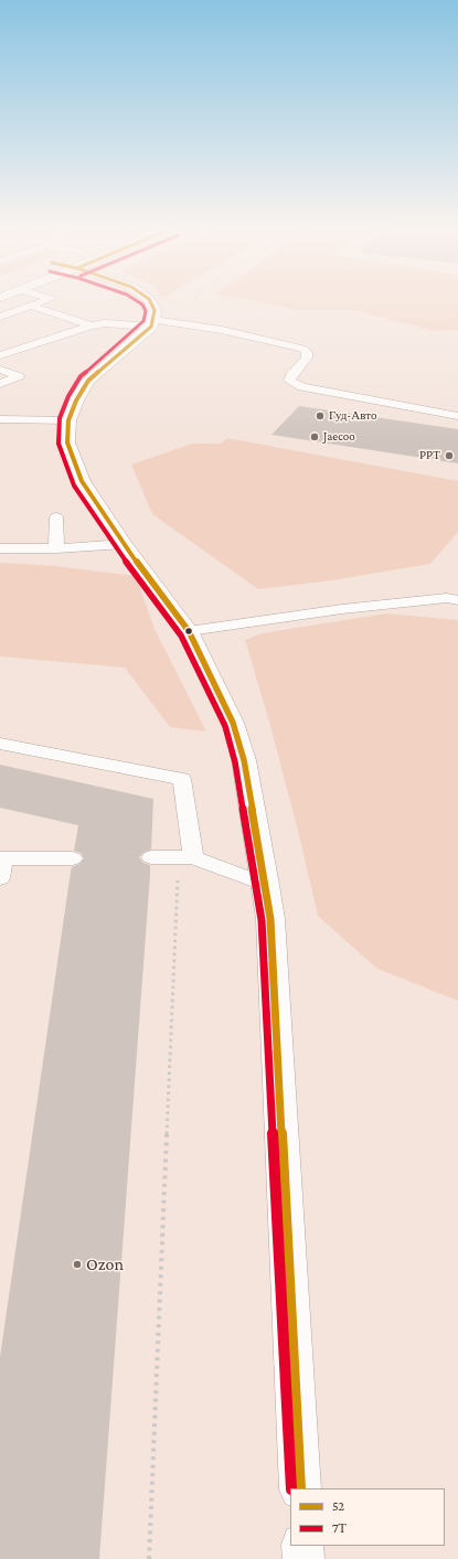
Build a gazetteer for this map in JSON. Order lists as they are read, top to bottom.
{
  "places": [
    "Гуд-Авто",
    "Jaecoo",
    "РРТ",
    "Ozon"
  ],
  "lines": ["transit line 52", "transit line 7Т"],
  "legend": ["52", "7Т"]
}
